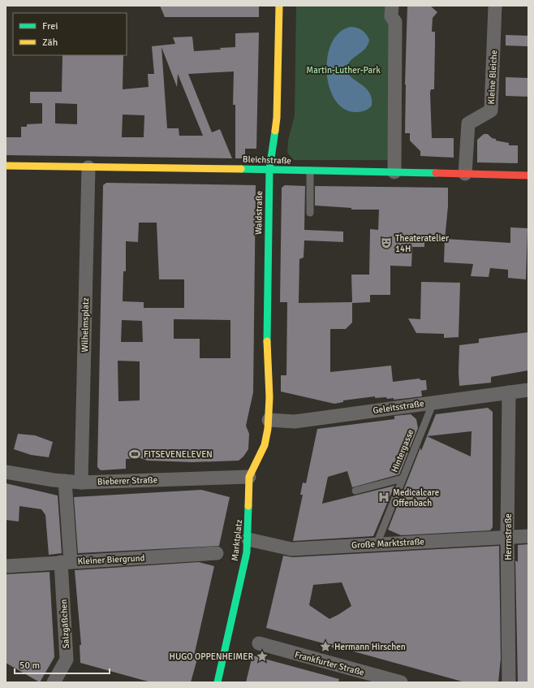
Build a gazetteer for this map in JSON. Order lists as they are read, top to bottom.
{
  "streets": {
    "street": [
      "Kleine Bleiche",
      "Bleichstraße",
      "Waldstraße",
      "Wilhelmsplatz",
      "Geleitsstraße",
      "Bieberer Straße",
      "Herrnstraße",
      "Marktplatz",
      "Große Marktstraße",
      "Kleiner Biergrund",
      "Salzgäßchen",
      "Frankfurter Straße"
    ],
    "lane": ["Hintergasse"]
  },
  "crossings": [
    ["Kleine Bleiche", "Bleichstraße"],
    ["Bleichstraße", "Waldstraße"],
    ["Bleichstraße", "Wilhelmsplatz"],
    ["Waldstraße", "Geleitsstraße"],
    ["Waldstraße", "Marktplatz"],
    ["Wilhelmsplatz", "Bieberer Straße"],
    ["Geleitsstraße", "Hintergasse"],
    ["Geleitsstraße", "Herrnstraße"],
    ["Geleitsstraße", "Marktplatz"],
    ["Hintergasse", "Große Marktstraße"],
    ["Bieberer Straße", "Marktplatz"],
    ["Bieberer Straße", "Salzgäßchen"],
    ["Herrnstraße", "Große Marktstraße"],
    ["Marktplatz", "Große Marktstraße"],
    ["Kleiner Biergrund", "Salzgäßchen"]
  ],
  "parks": ["Martin-Luther-Park"],
  "places": {
    "theatre": ["Theateratelier 14H"],
    "sports": ["FITSEVENELEVEN"],
    "hospital": ["Medicalcare Offenbach"],
    "place": ["Hermann Hirschen", "HUGO OPPENHEIMER"]
  },
  "legend": ["Frei", "Zäh"],
  "scale_bar": "50 m"
}
